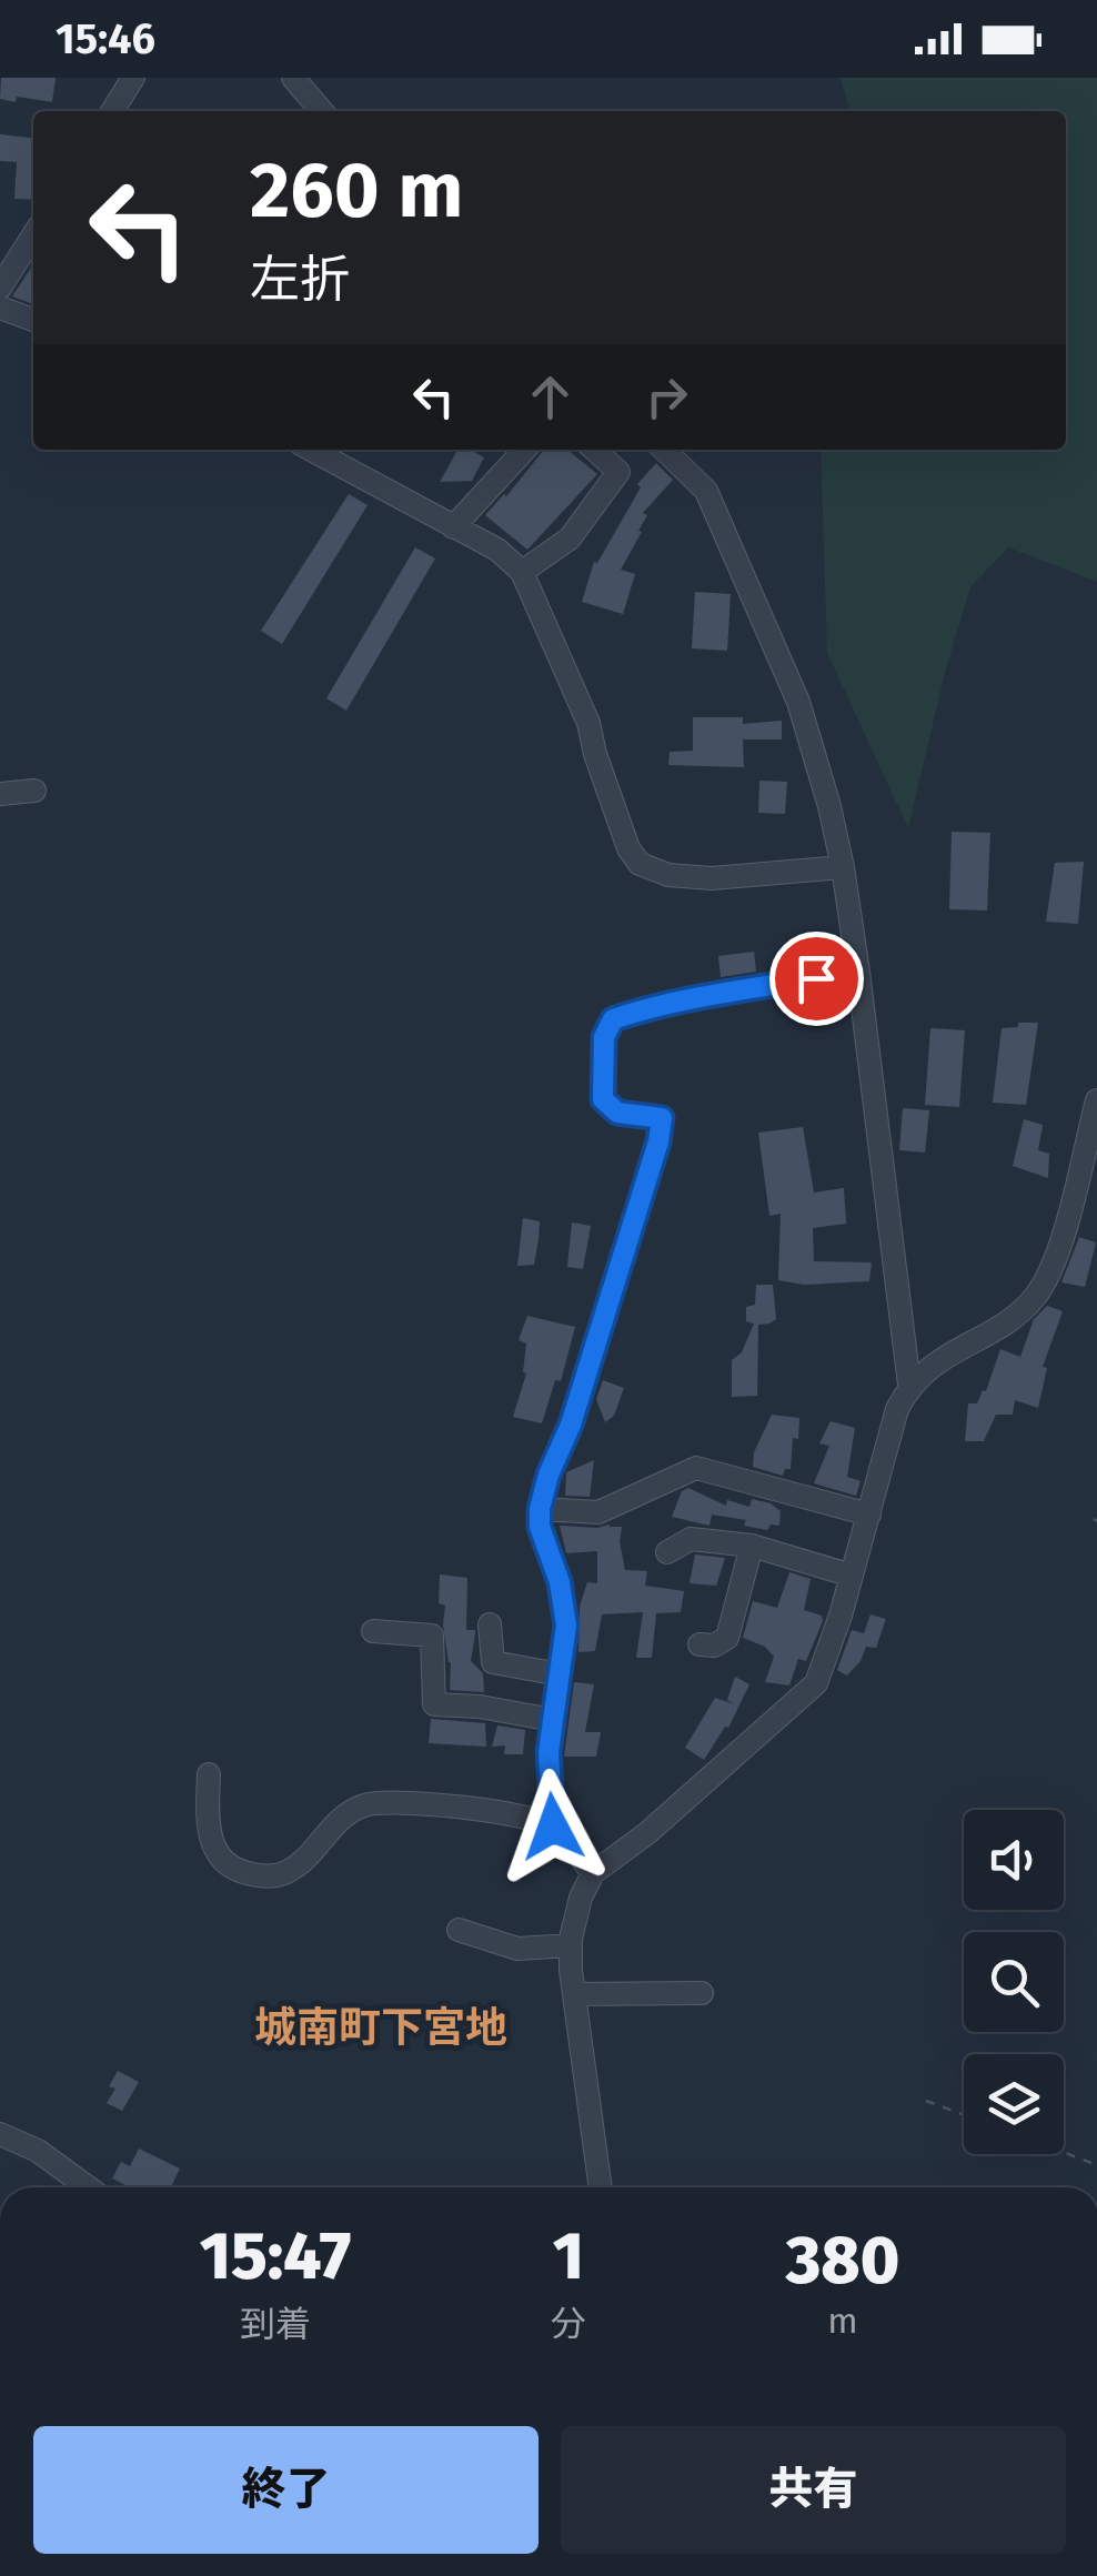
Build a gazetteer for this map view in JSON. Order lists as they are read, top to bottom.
{
  "districts": ["城南町下宮地"],
  "page": {
    "status": "15:46",
    "turn": ["260 m", "左折"],
    "eta": [
      "15:47",
      "到着",
      "1",
      "分",
      "380",
      "m"
    ],
    "buttons": ["終了", "共有"]
  }
}
